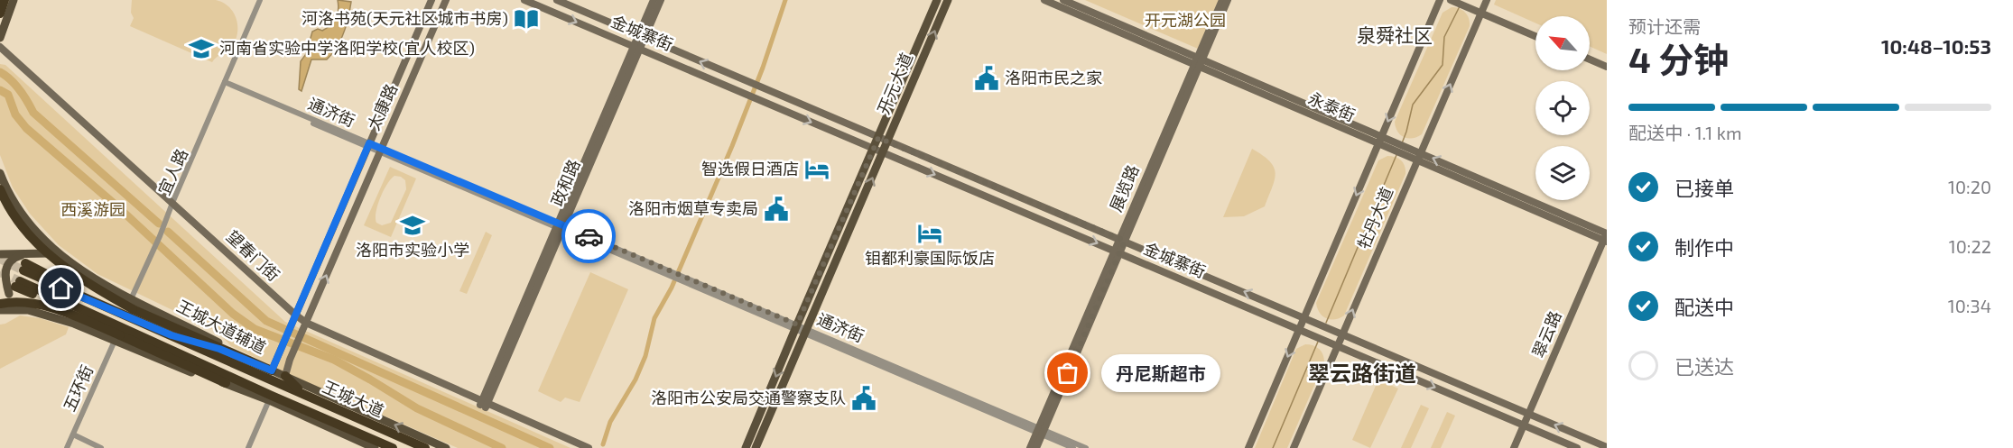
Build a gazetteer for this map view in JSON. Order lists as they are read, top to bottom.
{
  "streets": {
    "highway": ["王城大道"],
    "main road": [
      "金城寨街",
      "开元大道",
      "太康路",
      "永泰街",
      "政和路",
      "展览路",
      "牡丹大道",
      "望春门街",
      "王城大道辅道",
      "翠云路"
    ],
    "street": ["通济街", "宜人路", "五环街"]
  },
  "crossings": [
    ["金城寨街", "开元大道"],
    ["金城寨街", "政和路"],
    ["金城寨街", "展览路"],
    ["金城寨街", "牡丹大道"],
    ["开元大道", "通济街"],
    ["太康路", "通济街"],
    ["太康路", "望春门街"],
    ["太康路", "王城大道辅道"],
    ["太康路", "王城大道"],
    ["永泰街", "展览路"],
    ["永泰街", "牡丹大道"],
    ["永泰街", "翠云路"],
    ["通济街", "宜人路"],
    ["通济街", "政和路"],
    ["通济街", "展览路"],
    ["宜人路", "望春门街"],
    ["宜人路", "王城大道辅道"],
    ["政和路", "望春门街"],
    ["王城大道辅道", "王城大道"]
  ],
  "districts": ["泉舜社区", "翠云路街道"],
  "parks": ["开元湖公园", "西溪游园"],
  "places": {
    "library": ["河洛书苑(天元社区城市书房)"],
    "school or university": ["河南省实验中学洛阳学校(宜人校区)", "洛阳市实验小学"],
    "public building": ["洛阳市民之家", "洛阳市烟草专卖局", "洛阳市公安局交通警察支队"],
    "hotel": ["智选假日酒店", "钼都利豪国际饭店"],
    "other": ["丹尼斯超市"]
  },
  "north": "top left",
  "page": {
    "heading": ["4 分钟", "预计还需", "10:48–10:53"],
    "bar": "配送中 · 1.1 km",
    "list": [
      ["已接单", "10:20"],
      ["制作中", "10:22"],
      ["配送中", "10:34"],
      "已送达"
    ],
    "bubble": "丹尼斯超市"
  }
}
